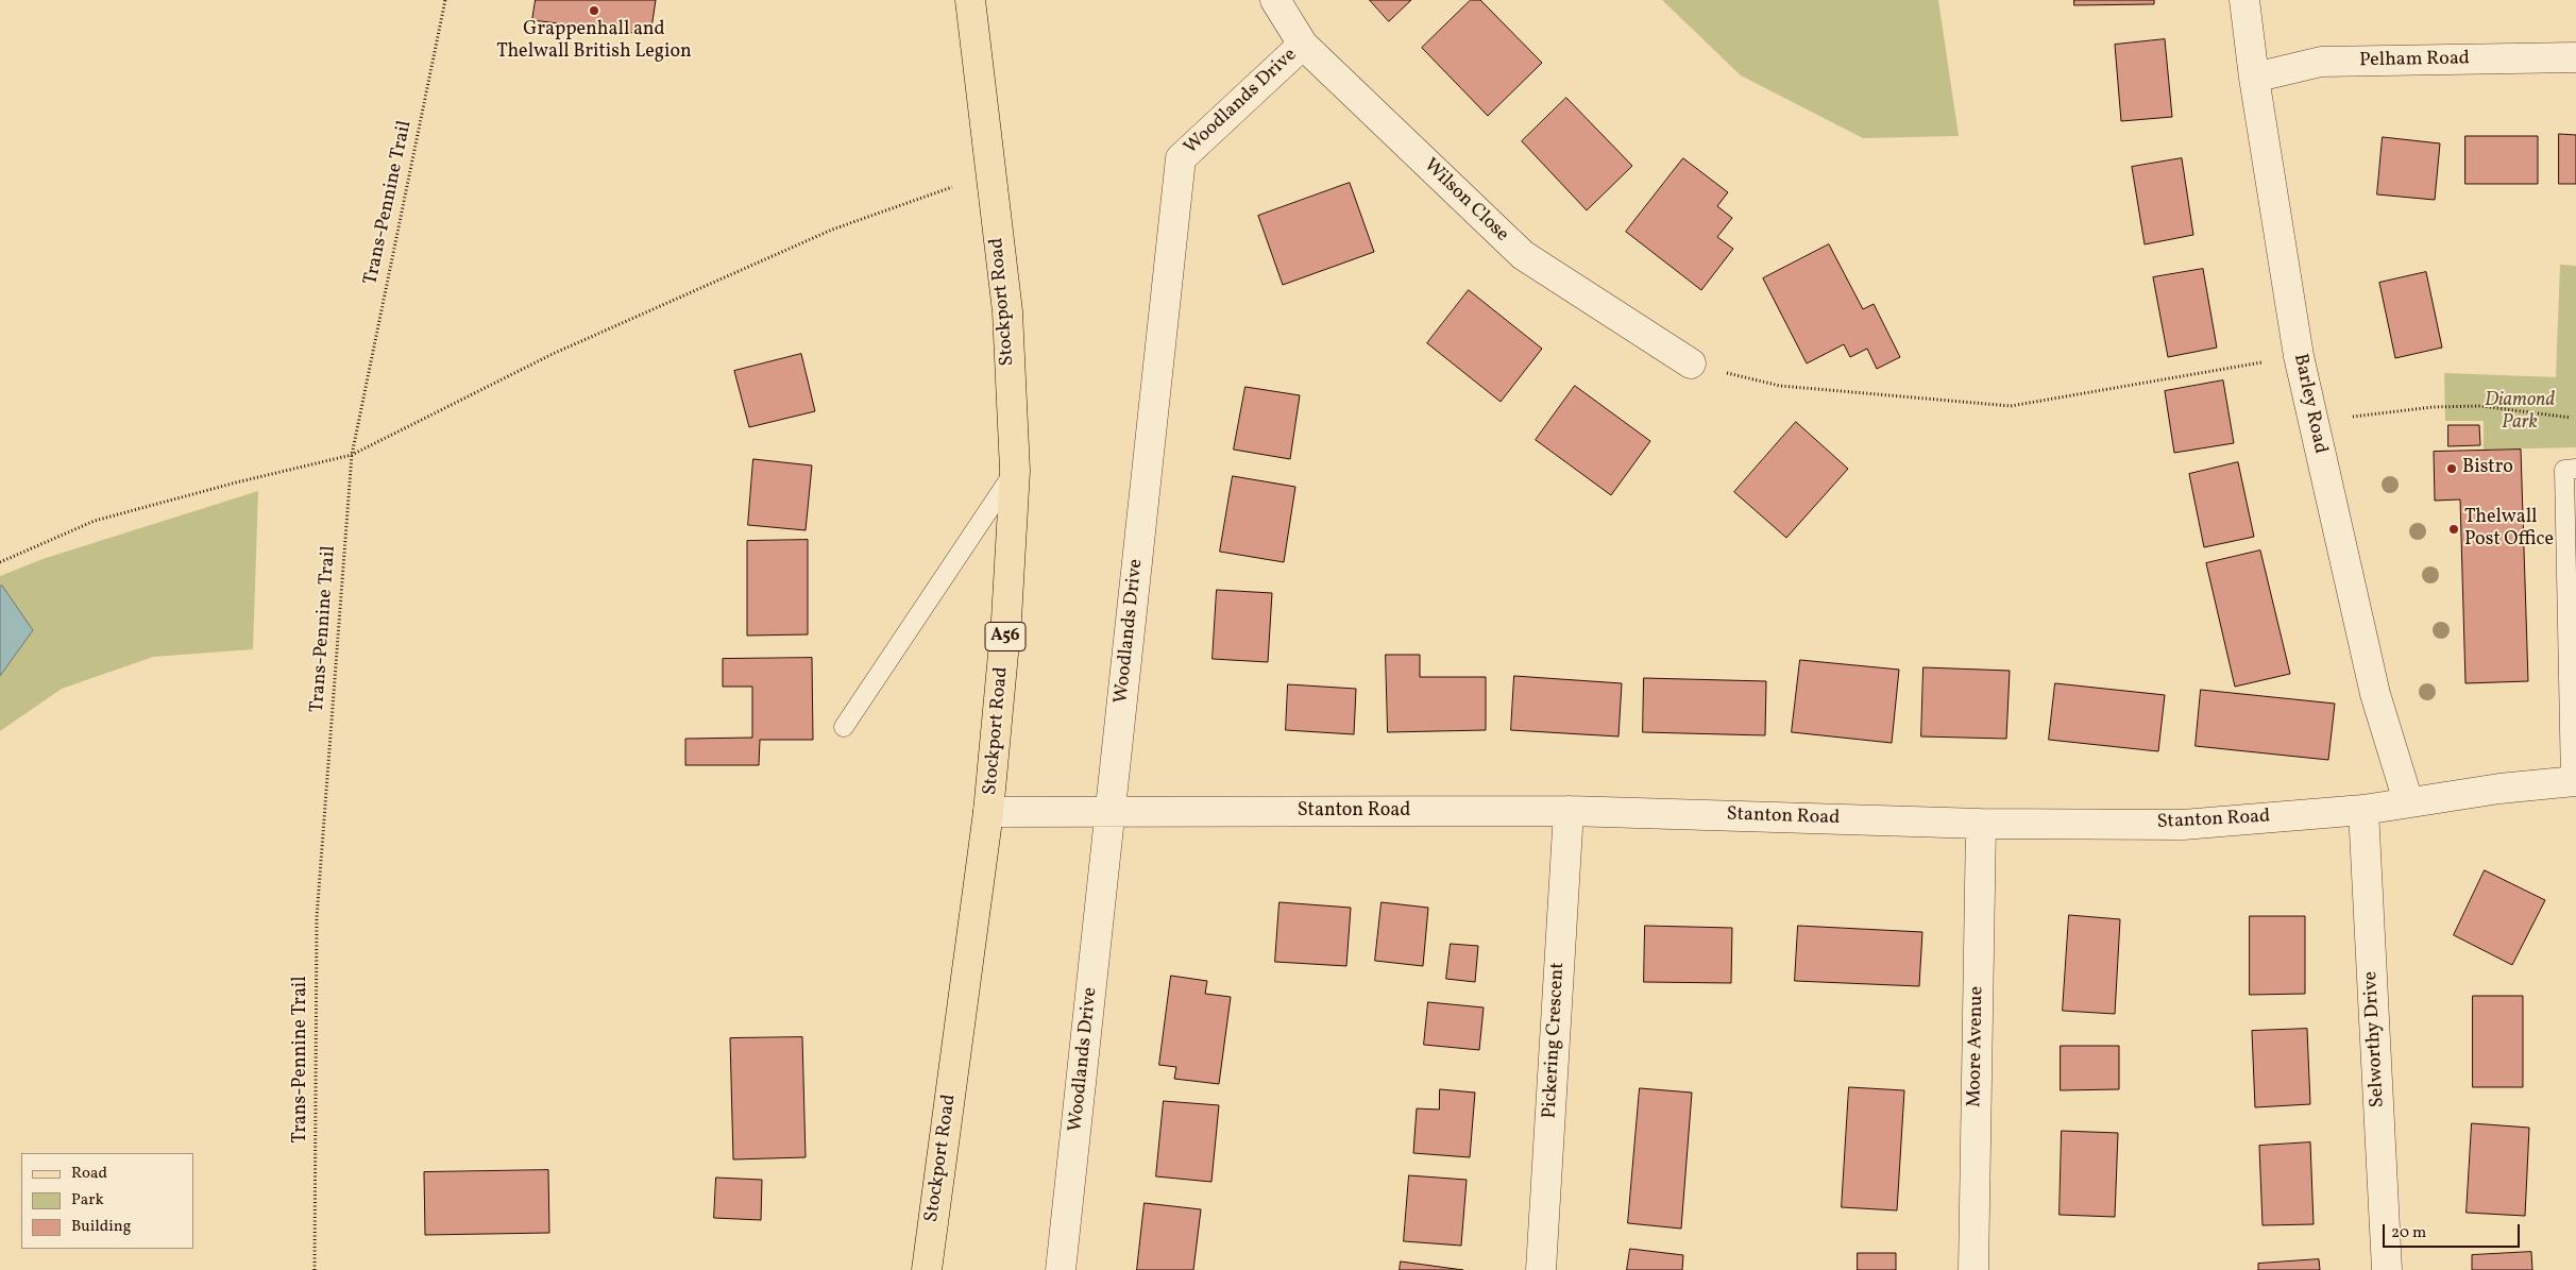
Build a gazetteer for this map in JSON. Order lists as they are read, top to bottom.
{
  "streets": {
    "main road": ["Stockport Road", "A56"],
    "street": [
      "Pelham Road",
      "Woodlands Drive",
      "Wilson Close",
      "Barley Road",
      "Stanton Road",
      "Selworthy Drive",
      "Pickering Crescent",
      "Moore Avenue"
    ],
    "path": ["Trans-Pennine Trail"]
  },
  "crossings": [
    ["Pelham Road", "Barley Road"],
    ["Woodlands Drive", "Wilson Close"],
    ["Woodlands Drive", "Stanton Road"],
    ["Stockport Road", "Stanton Road"],
    ["Barley Road", "Stanton Road"],
    ["Stanton Road", "Selworthy Drive"],
    ["Stanton Road", "Pickering Crescent"],
    ["Stanton Road", "Moore Avenue"]
  ],
  "parks": ["Diamond Park"],
  "places": ["Grappenhall and Thelwall British Legion", "Bistro", "Thelwall Post Office"],
  "legend": ["Road", "Park", "Building"],
  "scale_bar": "20 m"
}
